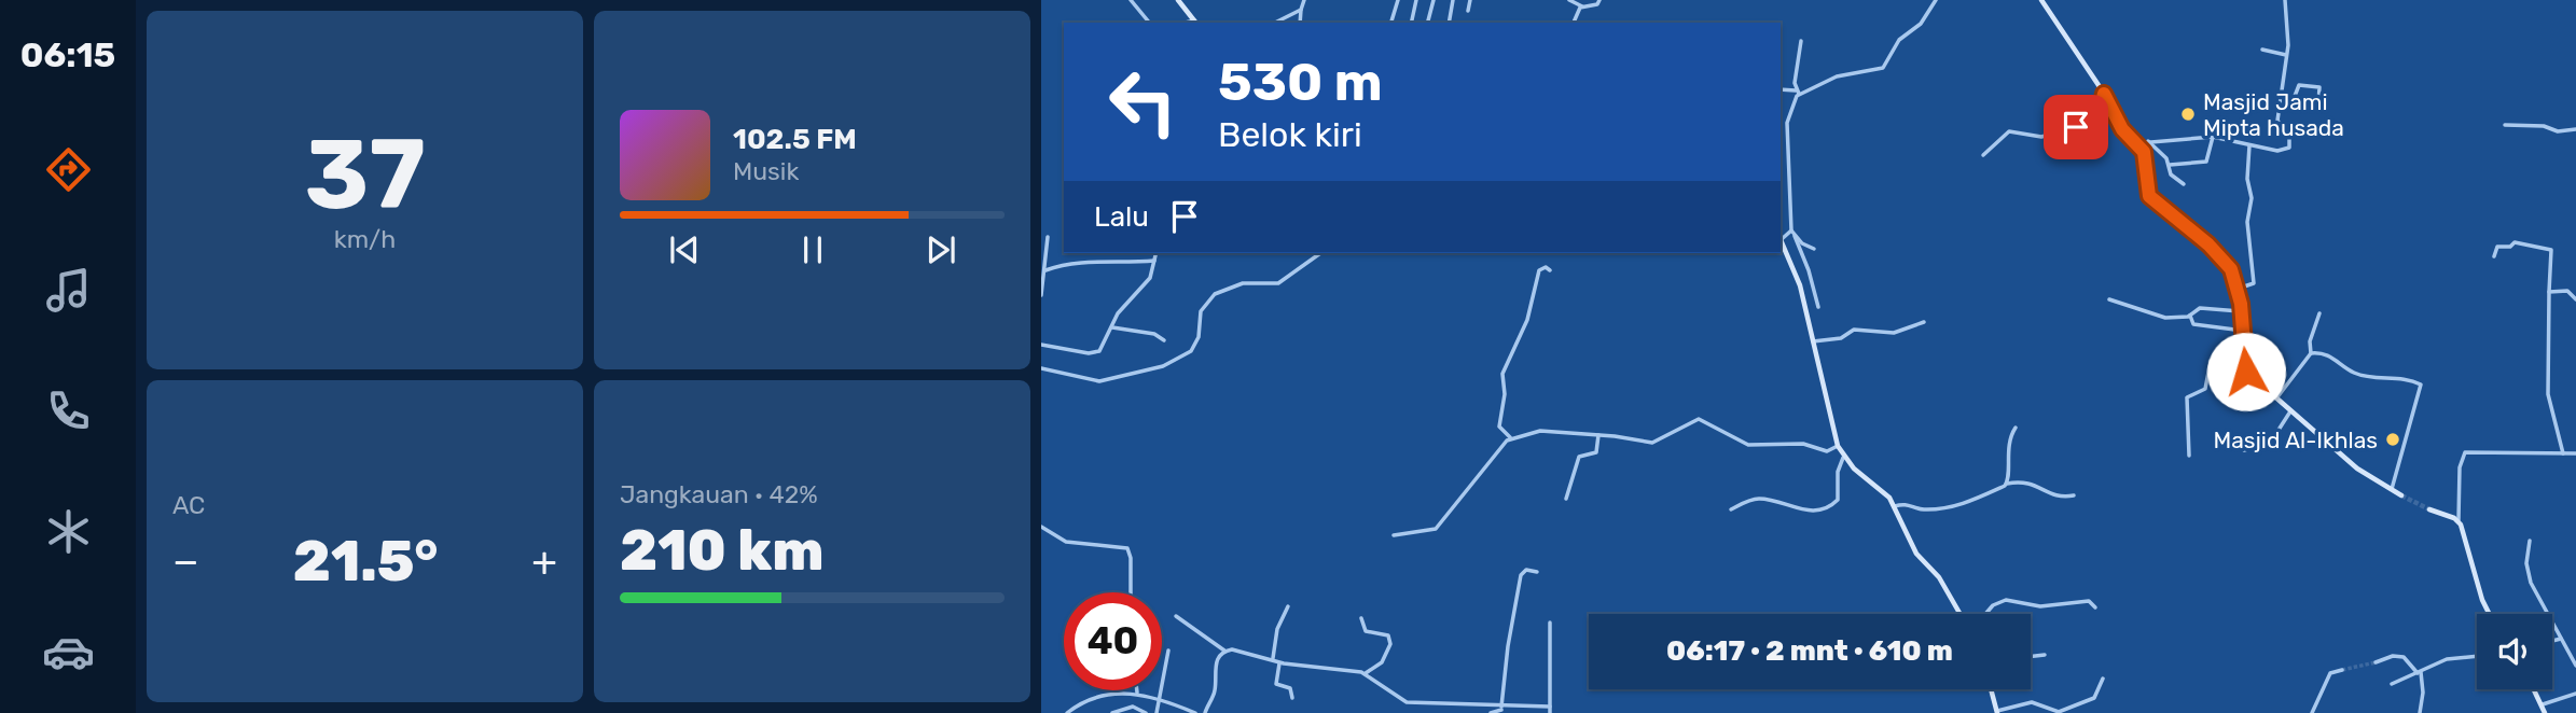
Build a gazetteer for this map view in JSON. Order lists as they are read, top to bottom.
{
  "places": ["Masjid Jami Mipta husada", "Masjid Al-Ikhlas"],
  "page": {
    "tabs": "06:15",
    "tile": [
      ["37", "km/h"],
      "AC",
      ["Jangkauan · 42%", "210 km"]
    ],
    "turn": ["530 m", "Belok kiri"],
    "song": ["102.5 FM", "Musik"],
    "then": "Lalu",
    "heat": ["−", "21.5°", "+"],
    "limit": "40",
    "trip": "06:17 · 2 mnt · 610 m"
  }
}
